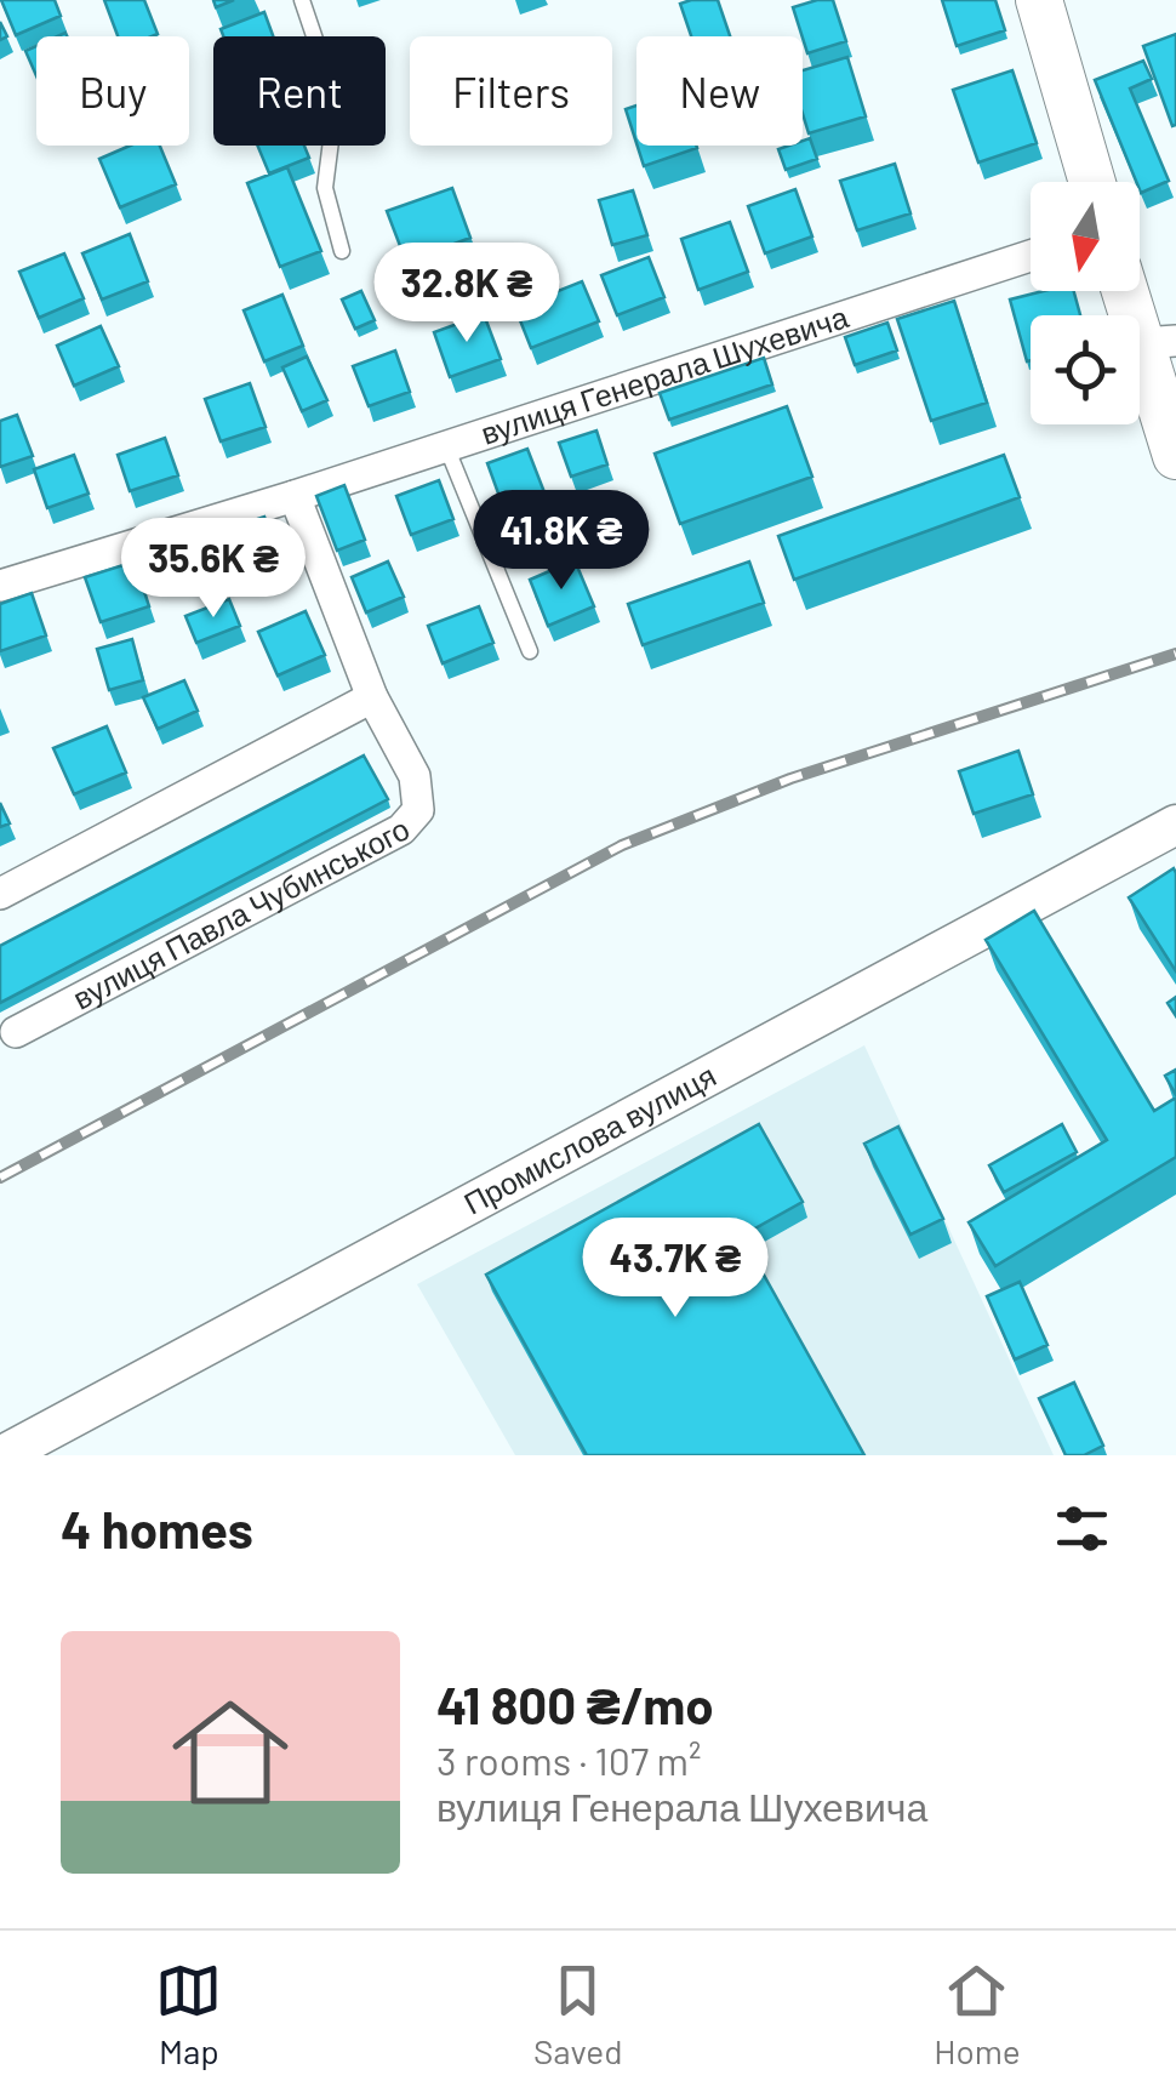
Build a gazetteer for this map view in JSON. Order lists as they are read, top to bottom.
{
  "streets": {
    "street": ["вулиця Генерала Шухевича", "вулиця Павла Чубинського", "Промислова вулиця"]
  },
  "crossings": [
    ["вулиця Генерала Шухевича", "вулиця Павла Чубинського"]
  ],
  "north": "bottom",
  "page": {
    "chip": [
      "Buy",
      "Rent",
      "Filters",
      "New"
    ],
    "price": [
      "32.8K ₴",
      "41.8K ₴",
      "35.6K ₴",
      "43.7K ₴"
    ],
    "heading": "4 homes",
    "list": [
      {
        "name": "41 800 ₴/mo",
        "note": "3 rooms · 107 m² · вулиця Генерала Шухевича"
      }
    ],
    "tabs": ["Map", "Saved", "Home"]
  }
}
